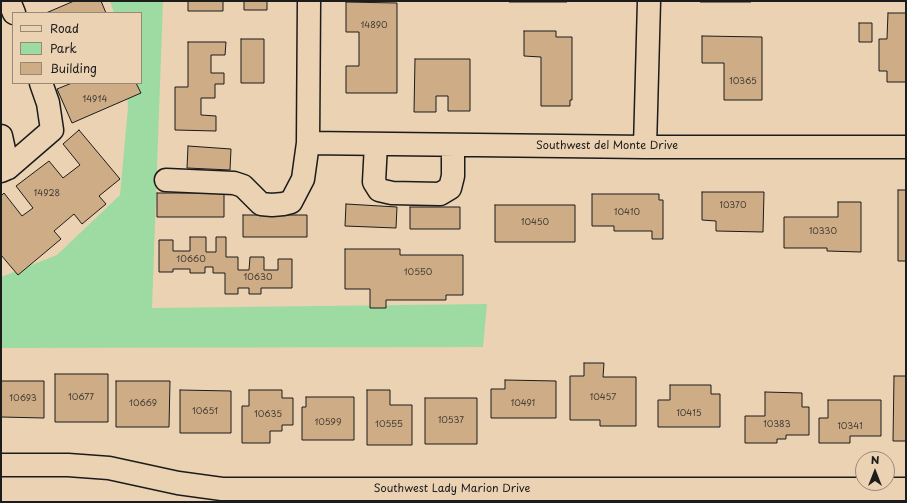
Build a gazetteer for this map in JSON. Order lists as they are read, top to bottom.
{
  "streets": {
    "street": ["Southwest del Monte Drive", "Southwest Lady Marion Drive"]
  },
  "house_numbers": [
    "14890",
    "10365",
    "14914",
    "14928",
    "10370",
    "10410",
    "10450",
    "10330",
    "10660",
    "10550",
    "10630",
    "10677",
    "10457",
    "10693",
    "10669",
    "10491",
    "10651",
    "10415",
    "10635",
    "10537",
    "10599",
    "10555",
    "10383",
    "10341"
  ],
  "legend": ["Road", "Park", "Building"],
  "north": "top"
}
